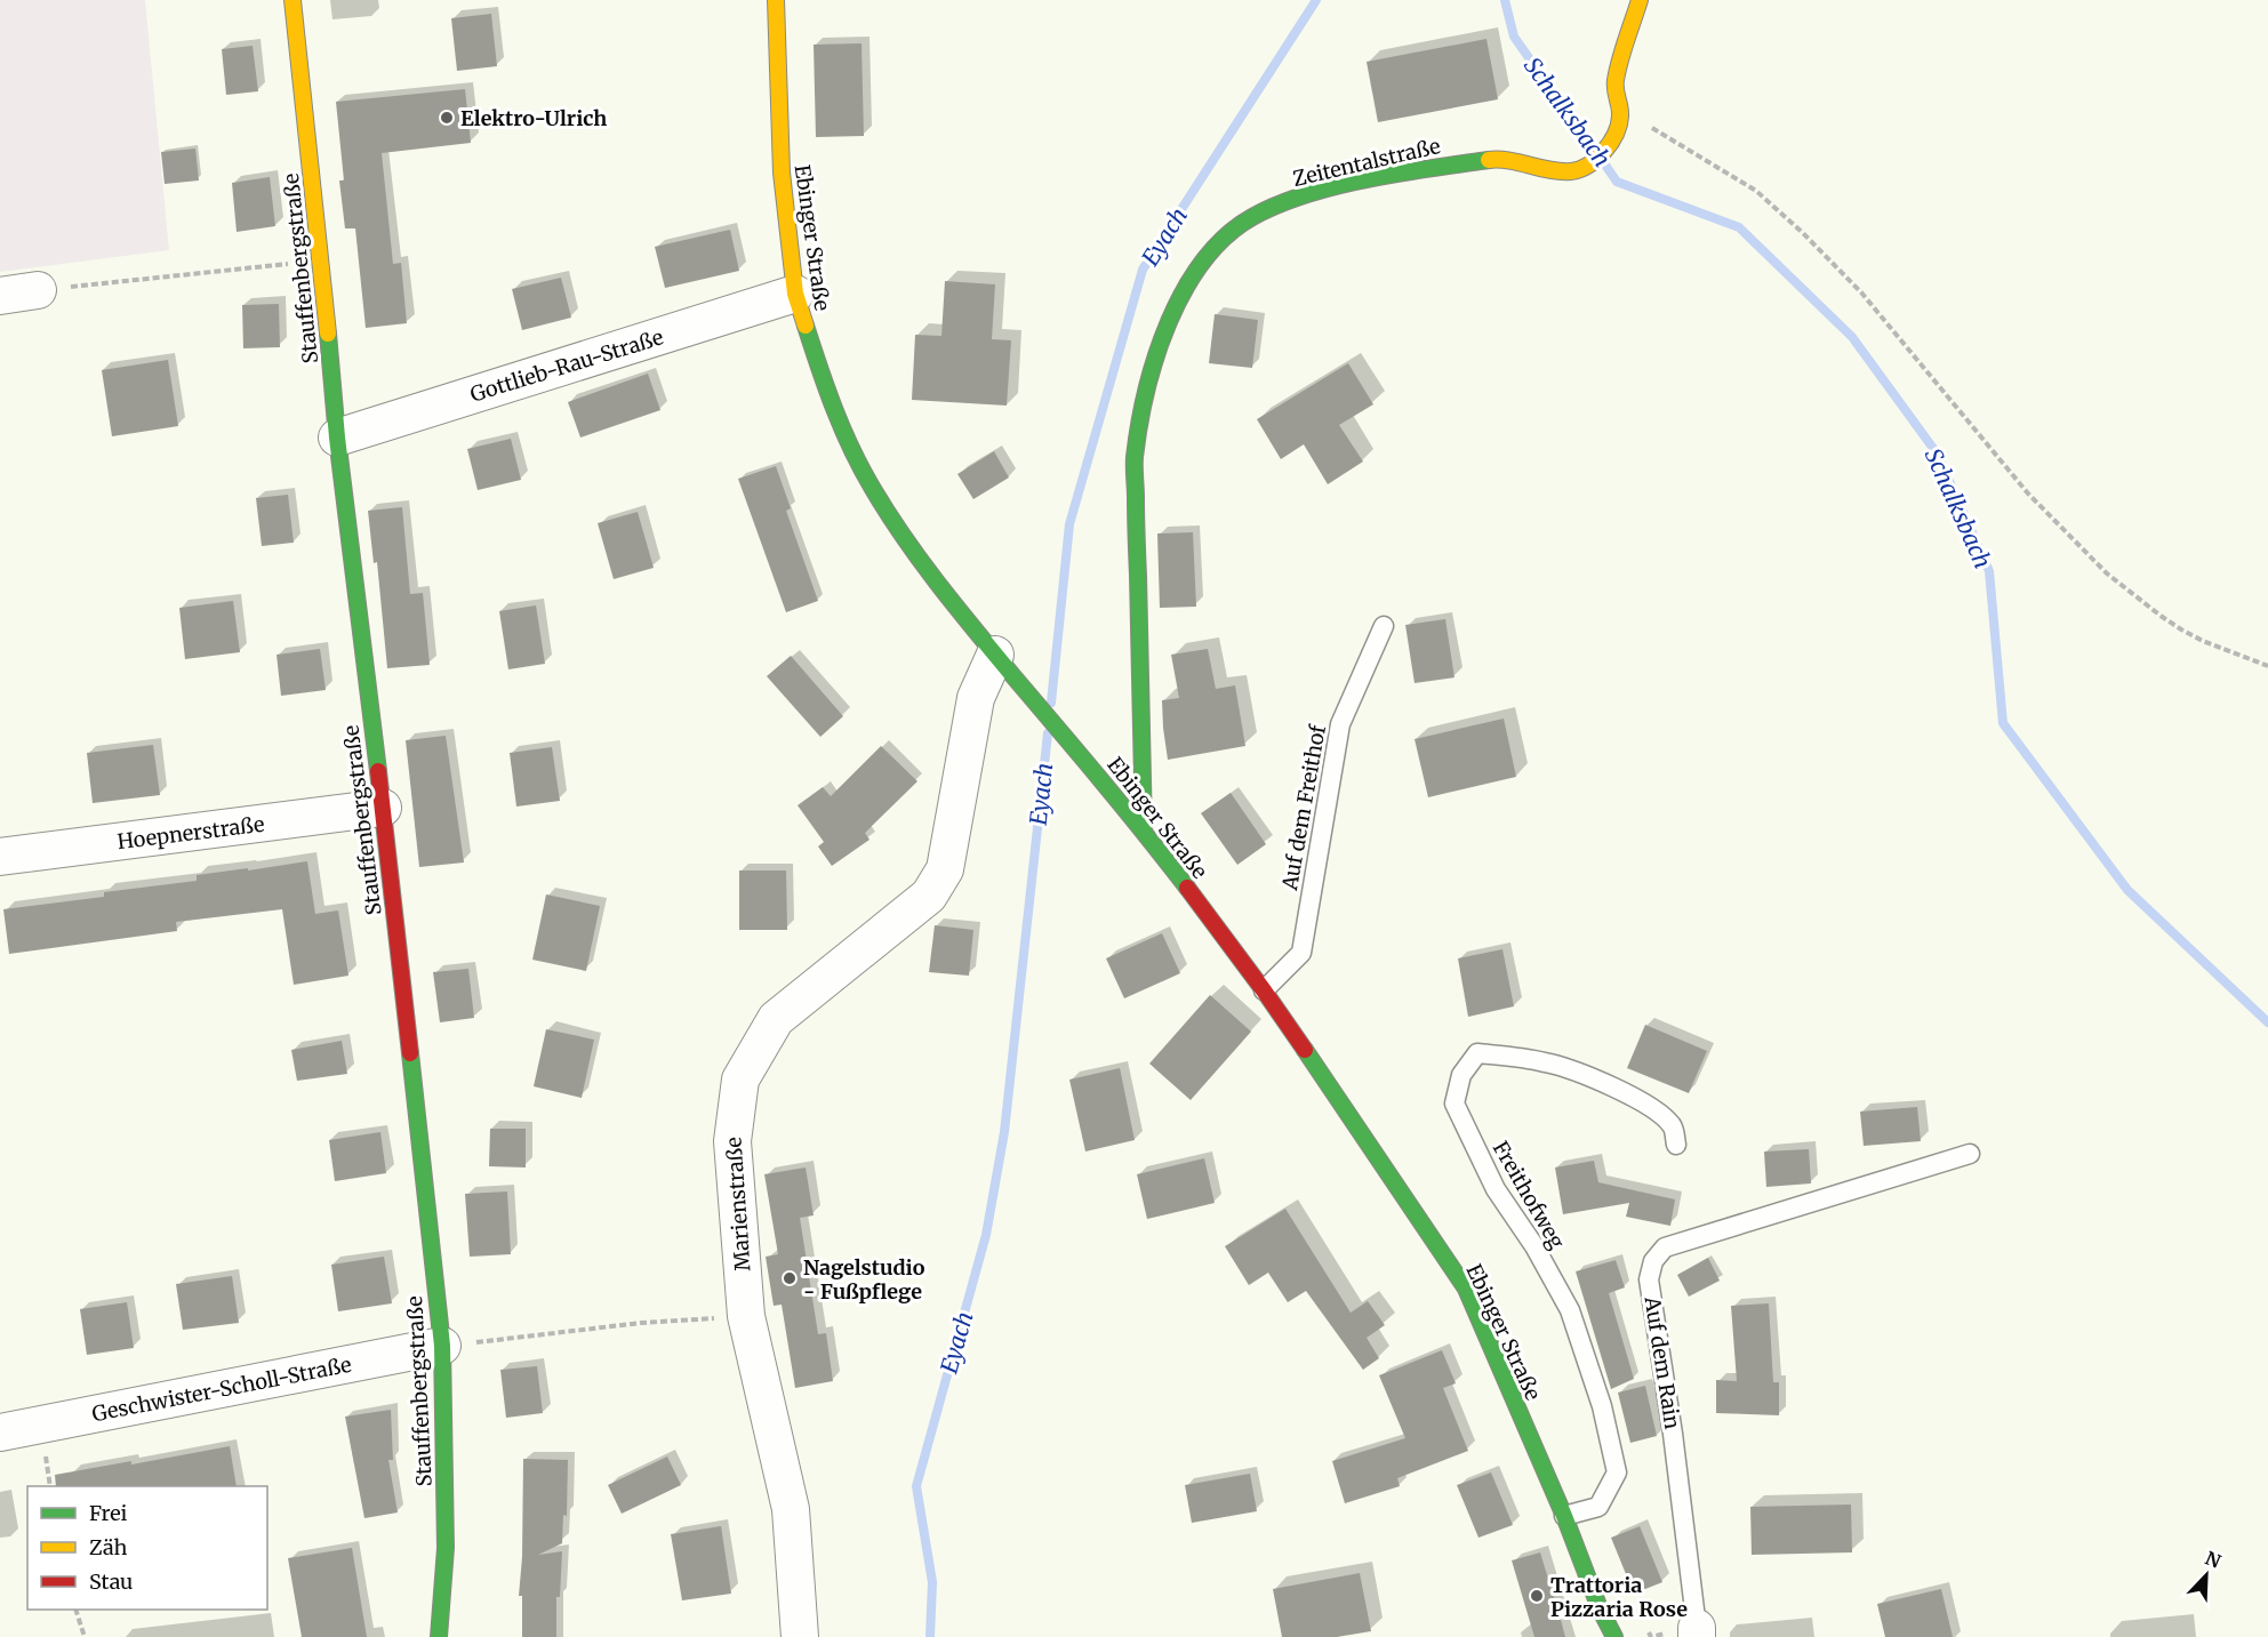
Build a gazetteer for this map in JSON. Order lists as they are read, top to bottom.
{
  "streets": {
    "street": [
      "Zeitentalstraße",
      "Ebinger Straße",
      "Stauffenbergstraße",
      "Gottlieb-Rau-Straße",
      "Hoepnerstraße",
      "Marienstraße",
      "Geschwister-Scholl-Straße"
    ],
    "lane": ["Auf dem Freithof", "Freithofweg", "Auf dem Rain"]
  },
  "crossings": [
    ["Zeitentalstraße", "Ebinger Straße"],
    ["Ebinger Straße", "Gottlieb-Rau-Straße"],
    ["Ebinger Straße", "Auf dem Freithof"],
    ["Ebinger Straße", "Freithofweg"],
    ["Ebinger Straße", "Marienstraße"],
    ["Stauffenbergstraße", "Gottlieb-Rau-Straße"],
    ["Stauffenbergstraße", "Hoepnerstraße"],
    ["Stauffenbergstraße", "Geschwister-Scholl-Straße"]
  ],
  "water": ["Schalksbach", "Eyach"],
  "places": ["Elektro-Ulrich", "Nagelstudio - Fußpflege", "Trattoria Pizzaria Rose"],
  "legend": ["Frei", "Zäh", "Stau"],
  "north": "top right"
}
